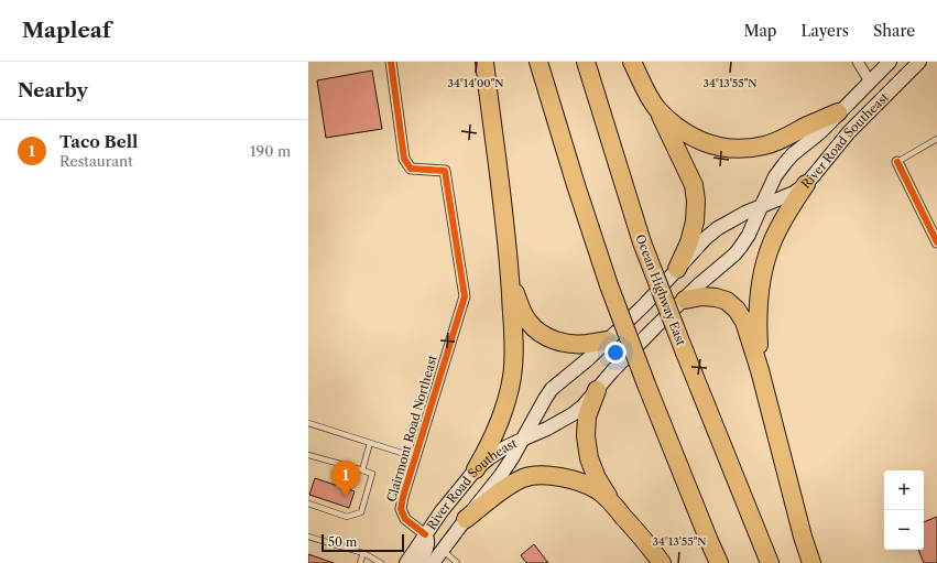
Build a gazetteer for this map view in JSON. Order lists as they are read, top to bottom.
{
  "streets": {
    "highway": ["Ocean Highway East"],
    "main road": ["River Road Southeast"],
    "street": ["Clairmont Road Northeast"]
  },
  "crossings": [
    ["River Road Southeast", "Clairmont Road Northeast"]
  ],
  "scale_bar": "50 m",
  "page": {
    "header": "Mapleaf",
    "nav": ["Map", "Layers", "Share"],
    "heading": "Nearby",
    "list": [
      {
        "mark": "1",
        "name": "Taco Bell",
        "note": "Restaurant",
        "value": "190 m"
      }
    ],
    "pins": "1",
    "map_buttons": ["+", "−"],
    "scale": "50 m"
  },
  "coordinates": ["34°14'00\"N", "34°13'55\"N"]
}
